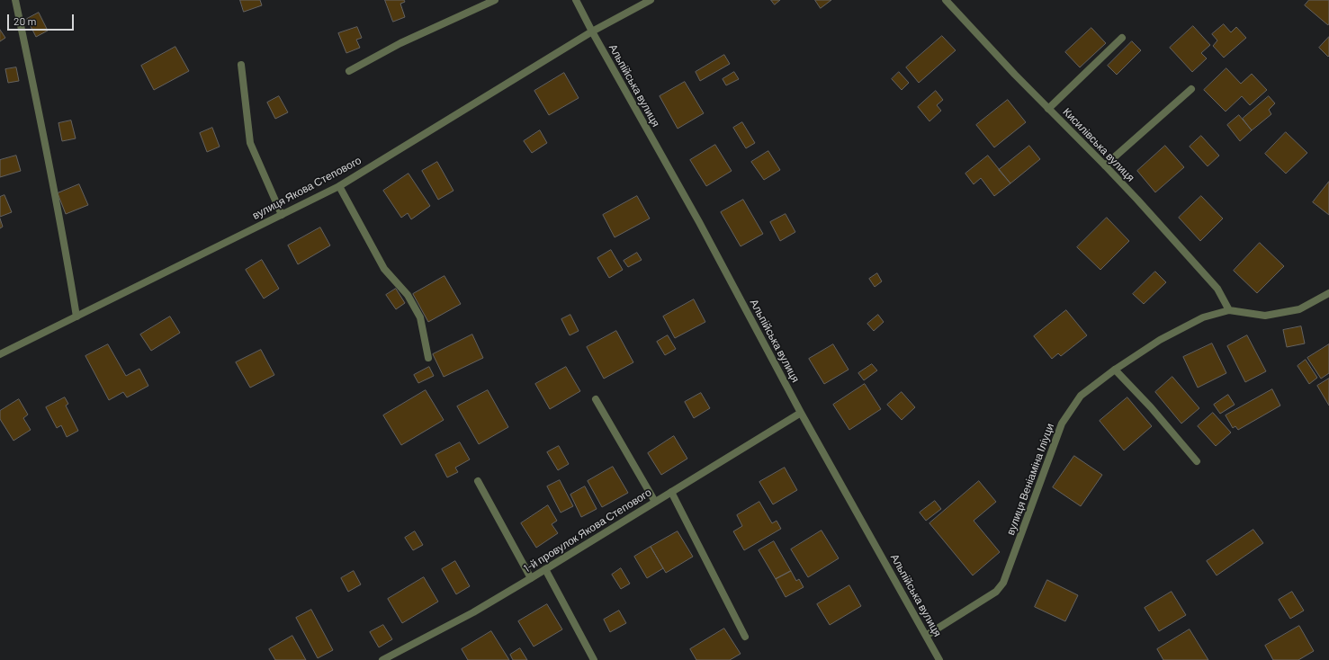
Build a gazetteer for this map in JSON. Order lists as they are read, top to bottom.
{
  "streets": {
    "street": [
      "Альпійська вулиця",
      "Кисилівська вулиця",
      "вулиця Якова Степового",
      "вулиця Веніаміна Іліуци",
      "1-й провулок Якова Степового"
    ]
  },
  "crossings": [
    ["Альпійська вулиця", "вулиця Якова Степового"],
    ["Альпійська вулиця", "вулиця Веніаміна Іліуци"],
    ["Альпійська вулиця", "1-й провулок Якова Степового"],
    ["Кисилівська вулиця", "вулиця Веніаміна Іліуци"]
  ],
  "scale_bar": "20 m"
}
